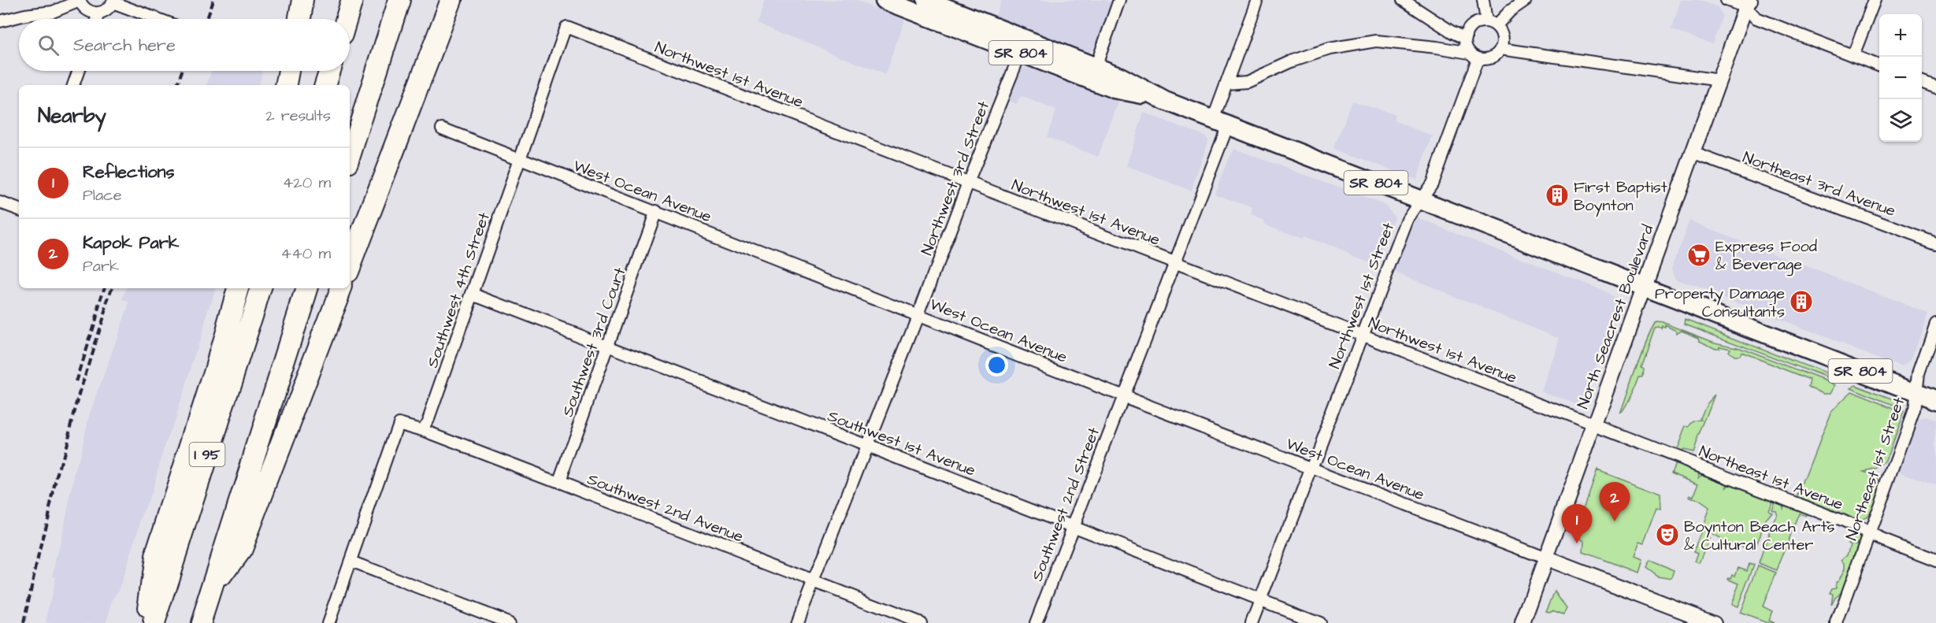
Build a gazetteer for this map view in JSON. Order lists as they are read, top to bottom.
{
  "streets": {
    "highway": ["I 95"],
    "main road": ["SR 804"],
    "street": [
      "Northwest 1st Avenue",
      "Northwest 3rd Street",
      "Northeast 3rd Avenue",
      "West Ocean Avenue",
      "Southwest 4th Street",
      "Northwest 1st Street",
      "North Seacrest Boulevard",
      "Southwest 3rd Court",
      "Southwest 1st Avenue",
      "Northeast 1st Street",
      "Northeast 1st Avenue",
      "Southwest 2nd Street",
      "Southwest 2nd Avenue"
    ]
  },
  "crossings": [
    ["SR 804", "Northwest 3rd Street"],
    ["SR 804", "Northwest 1st Street"],
    ["SR 804", "North Seacrest Boulevard"],
    ["SR 804", "Northeast 1st Street"],
    ["SR 804", "Southwest 2nd Street"],
    ["Northwest 1st Avenue", "Northwest 3rd Street"],
    ["Northwest 1st Avenue", "Southwest 4th Street"],
    ["Northwest 1st Avenue", "Northwest 1st Street"],
    ["Northwest 1st Avenue", "North Seacrest Boulevard"],
    ["Northwest 1st Avenue", "Northeast 1st Avenue"],
    ["Northwest 1st Avenue", "Southwest 2nd Street"],
    ["Northwest 3rd Street", "West Ocean Avenue"],
    ["Northwest 3rd Street", "Southwest 1st Avenue"],
    ["Northwest 3rd Street", "Southwest 2nd Avenue"],
    ["Northeast 3rd Avenue", "North Seacrest Boulevard"],
    ["West Ocean Avenue", "Southwest 4th Street"],
    ["West Ocean Avenue", "Northwest 1st Street"],
    ["West Ocean Avenue", "North Seacrest Boulevard"],
    ["West Ocean Avenue", "Southwest 3rd Court"],
    ["West Ocean Avenue", "Southwest 2nd Street"],
    ["Southwest 4th Street", "Southwest 1st Avenue"],
    ["Southwest 4th Street", "Southwest 2nd Avenue"],
    ["Northwest 1st Street", "Southwest 1st Avenue"],
    ["North Seacrest Boulevard", "Northeast 1st Avenue"],
    ["Southwest 3rd Court", "Southwest 1st Avenue"],
    ["Southwest 3rd Court", "Southwest 2nd Avenue"],
    ["Southwest 1st Avenue", "Southwest 2nd Street"],
    ["Northeast 1st Street", "Northeast 1st Avenue"]
  ],
  "places": {
    "building": ["First Baptist Boynton", "Property Damage Consultants"],
    "supermarket": ["Express Food & Beverage"],
    "theatre": ["Boynton Beach Arts & Cultural Center"]
  },
  "page": {
    "map_buttons": ["+", "−"],
    "search": "Search here",
    "heading": ["Nearby", "2 results"],
    "list": [
      {
        "mark": "1",
        "name": "Reflections",
        "note": "Place",
        "value": "420 m"
      },
      {
        "mark": "2",
        "name": "Kapok Park",
        "note": "Park",
        "value": "440 m"
      }
    ],
    "pins": ["2", "1"]
  }
}
